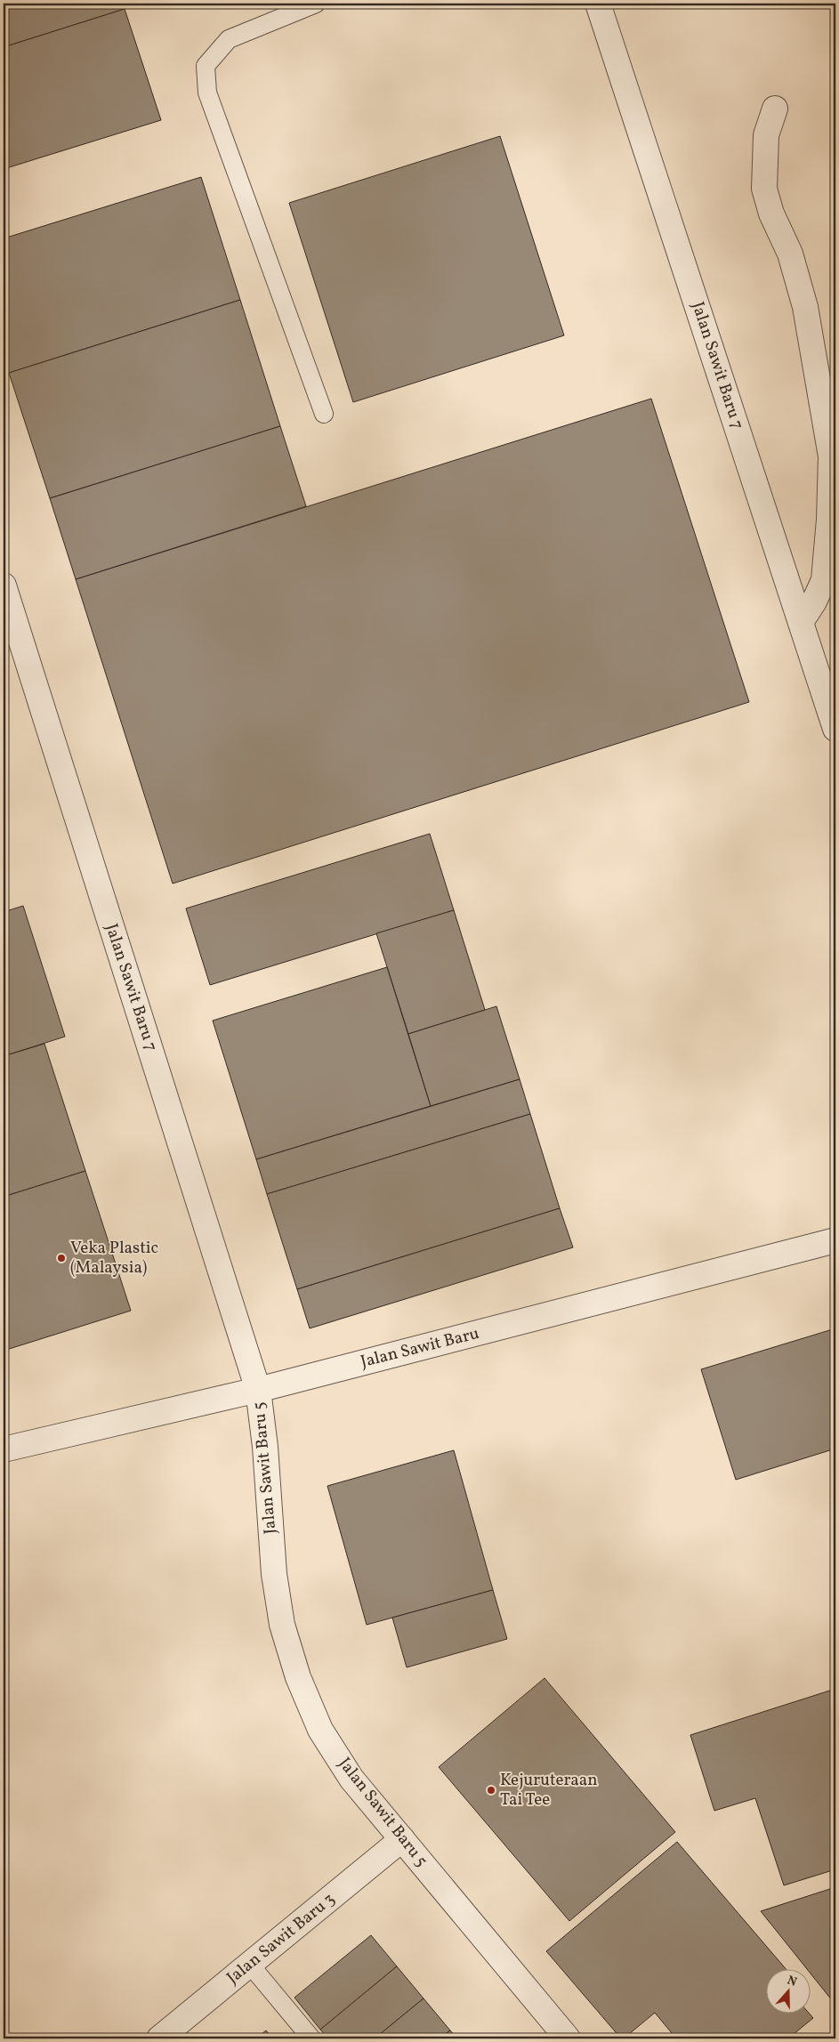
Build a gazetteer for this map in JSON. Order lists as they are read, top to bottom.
{
  "streets": {
    "street": [
      "Jalan Sawit Baru 7",
      "Jalan Sawit Baru",
      "Jalan Sawit Baru 5",
      "Jalan Sawit Baru 3"
    ]
  },
  "crossings": [
    ["Jalan Sawit Baru 7", "Jalan Sawit Baru"],
    ["Jalan Sawit Baru 7", "Jalan Sawit Baru 5"],
    ["Jalan Sawit Baru", "Jalan Sawit Baru 5"],
    ["Jalan Sawit Baru 5", "Jalan Sawit Baru 3"]
  ],
  "places": ["Veka Plastic (Malaysia)", "Kejuruteraan Tai Tee"],
  "north": "top"
}
